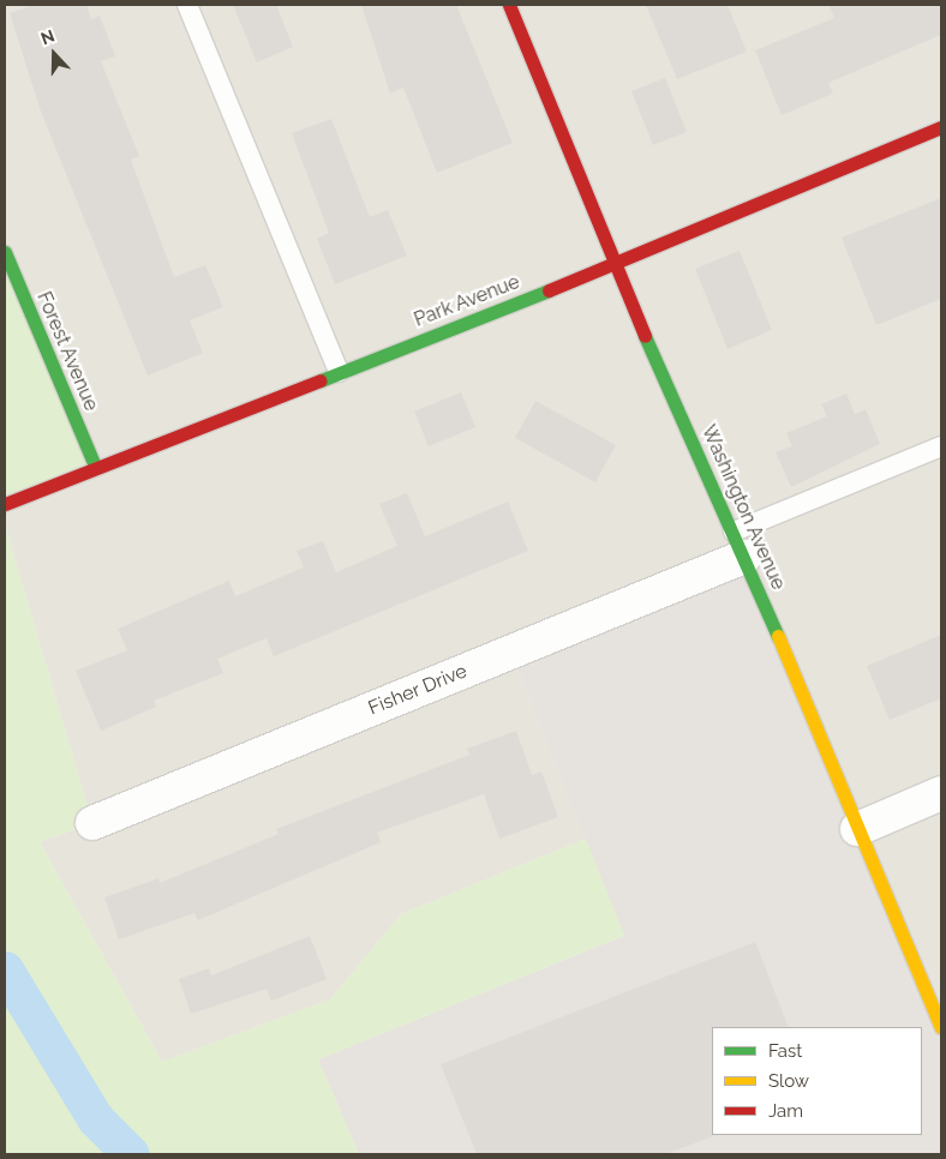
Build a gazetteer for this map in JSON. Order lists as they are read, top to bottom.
{
  "streets": {
    "street": [
      "Park Avenue",
      "Forest Avenue",
      "Washington Avenue",
      "Fisher Drive"
    ]
  },
  "crossings": [
    ["Park Avenue", "Forest Avenue"],
    ["Park Avenue", "Washington Avenue"],
    ["Washington Avenue", "Fisher Drive"]
  ],
  "legend": ["Fast", "Slow", "Jam"],
  "north": "top"
}
